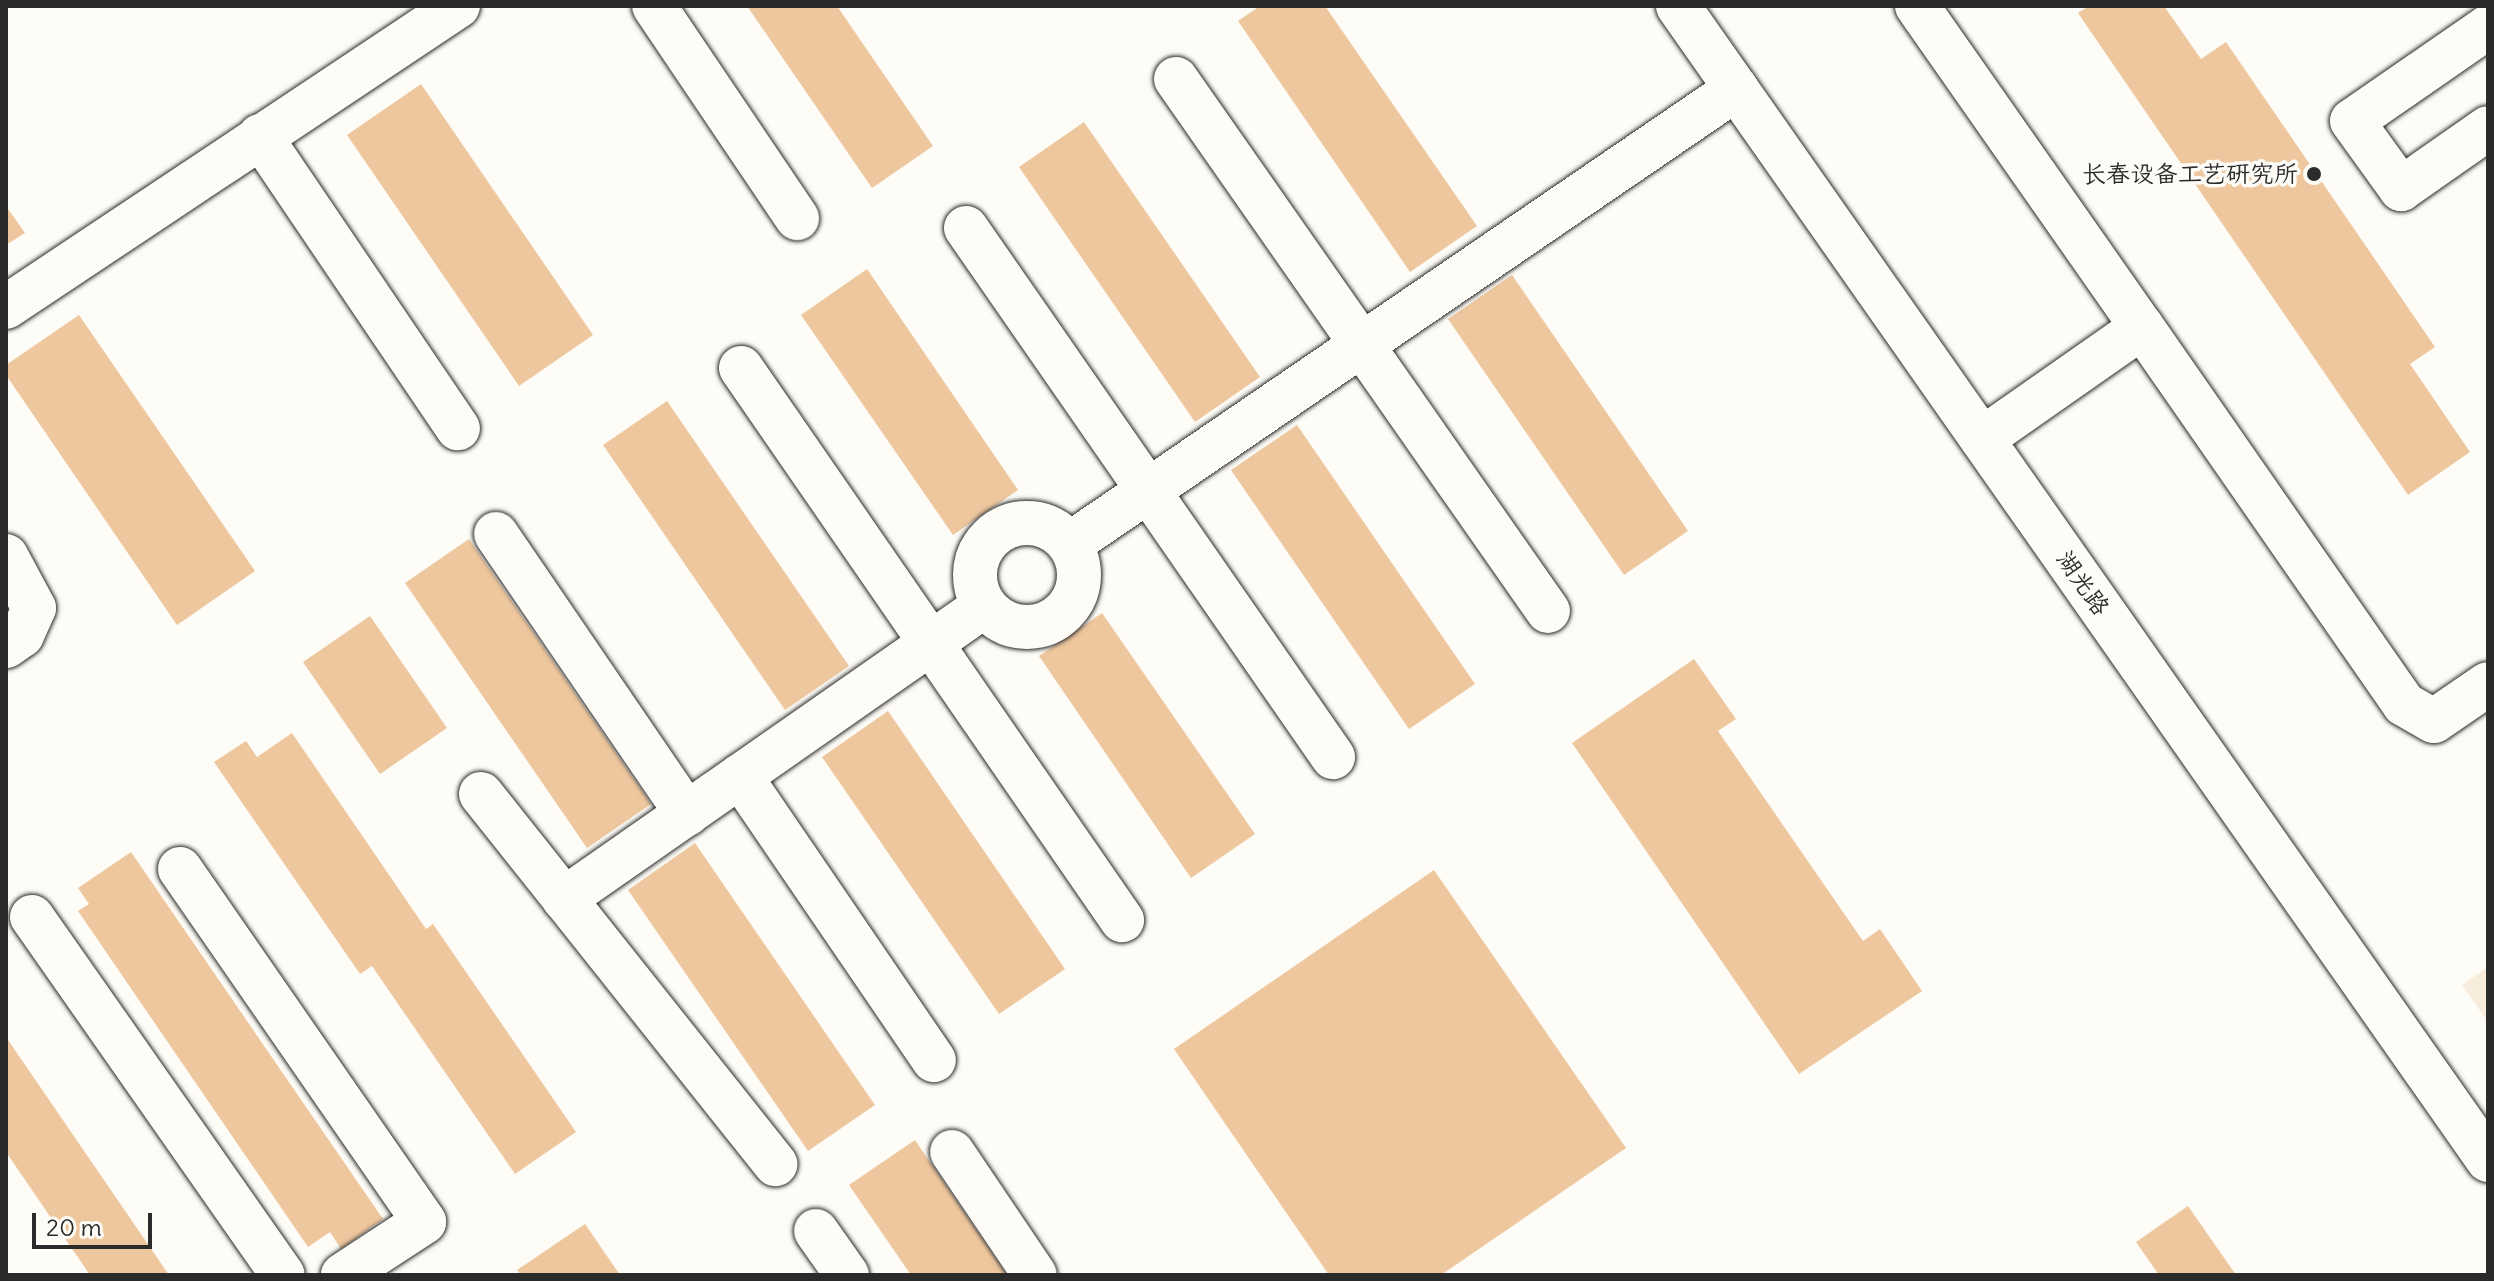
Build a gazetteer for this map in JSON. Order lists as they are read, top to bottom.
{
  "streets": {
    "street": ["湖光路"]
  },
  "places": ["长春设备工艺研究所"],
  "scale_bar": "20 m"
}
